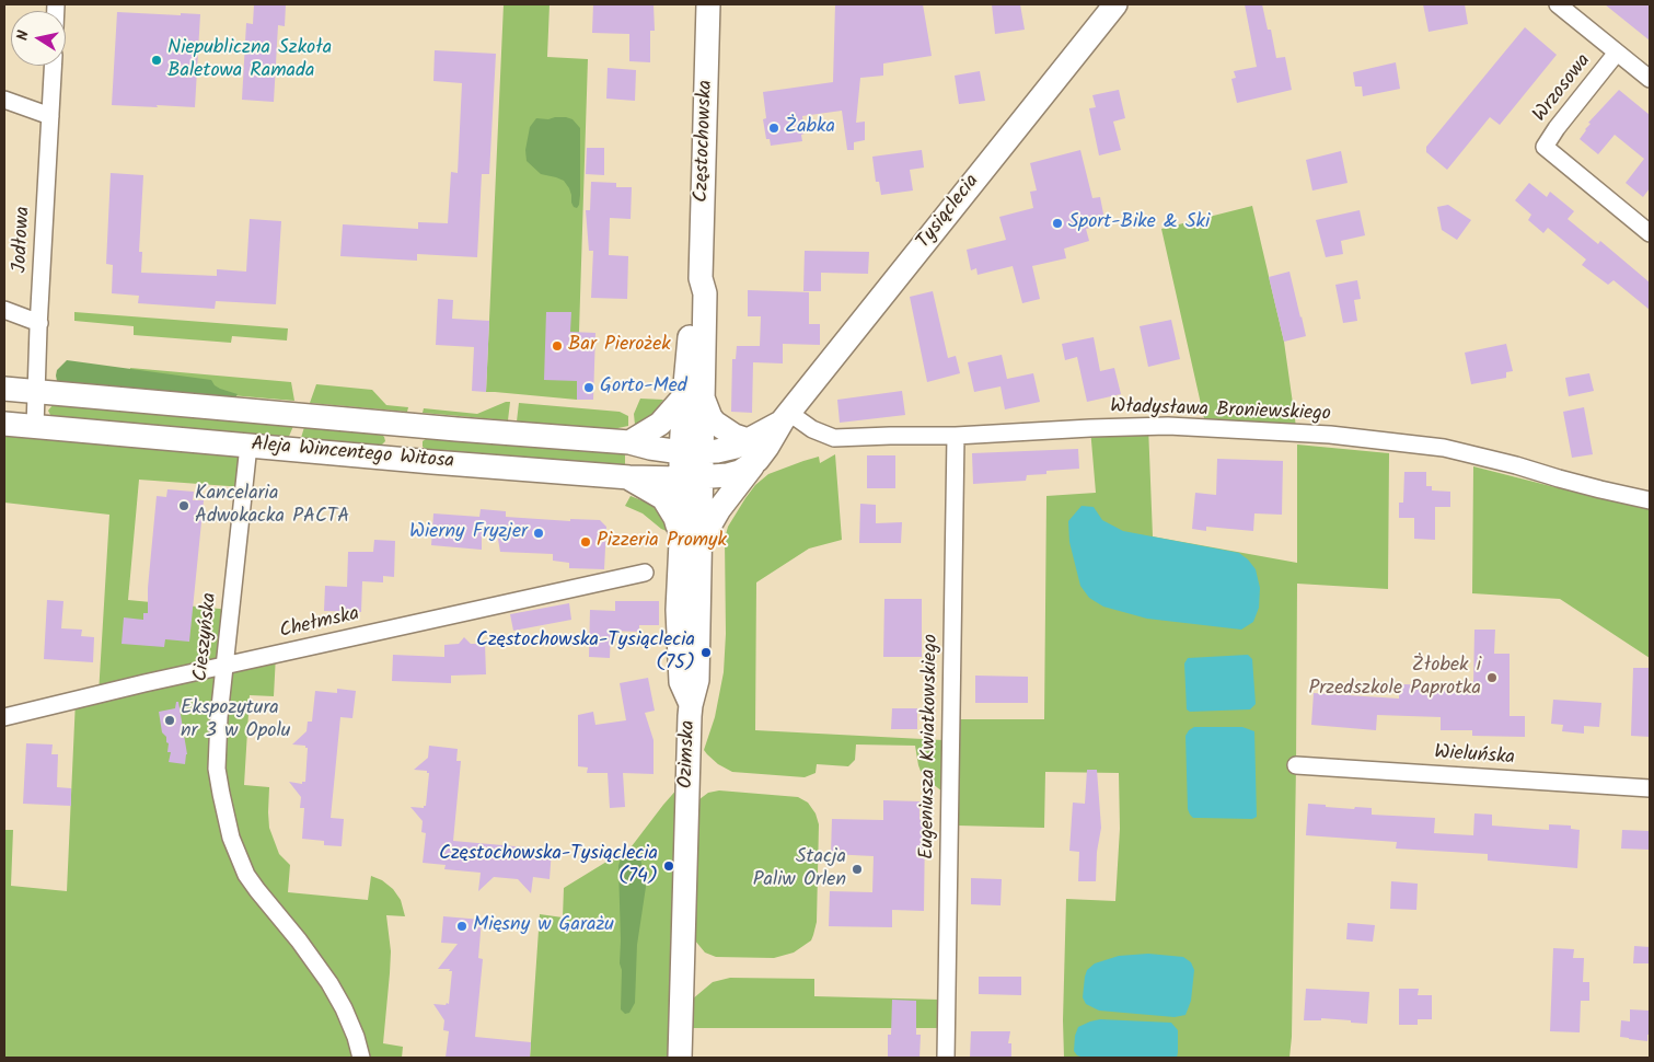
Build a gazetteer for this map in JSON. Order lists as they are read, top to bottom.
{
  "streets": {
    "street": [
      "Wrzosowa",
      "Częstochowska",
      "Tysiąclecia",
      "Jodłowa",
      "Władysława Broniewskiego",
      "Aleja Wincentego Witosa",
      "Chełmska",
      "Cieszyńska",
      "Eugeniusza Kwiatkowskiego",
      "Ozimska",
      "Wieluńska"
    ]
  },
  "crossings": [
    ["Częstochowska", "Tysiąclecia"],
    ["Częstochowska", "Aleja Wincentego Witosa"],
    ["Tysiąclecia", "Władysława Broniewskiego"],
    ["Tysiąclecia", "Aleja Wincentego Witosa"],
    ["Jodłowa", "Aleja Wincentego Witosa"],
    ["Władysława Broniewskiego", "Eugeniusza Kwiatkowskiego"],
    ["Aleja Wincentego Witosa", "Cieszyńska"],
    ["Chełmska", "Cieszyńska"]
  ],
  "places": [
    "Niepubliczna Szkoła Baletowa Ramada",
    "Żabka",
    "Sport-Bike & Ski",
    "Bar Pierożek",
    "Gorto-Med",
    "Kancelaria Adwokacka PACTA",
    "Wierny Fryzjer",
    "Pizzeria Promyk",
    "Częstochowska-Tysiąclecia (75)",
    "Żłobek i Przedszkole Paprotka",
    "Ekspozytura nr 3 w Opolu",
    "Częstochowska-Tysiąclecia (74)",
    "Stacja Paliw Orlen",
    "Mięsny w Garażu"
  ],
  "north": "left"
}
